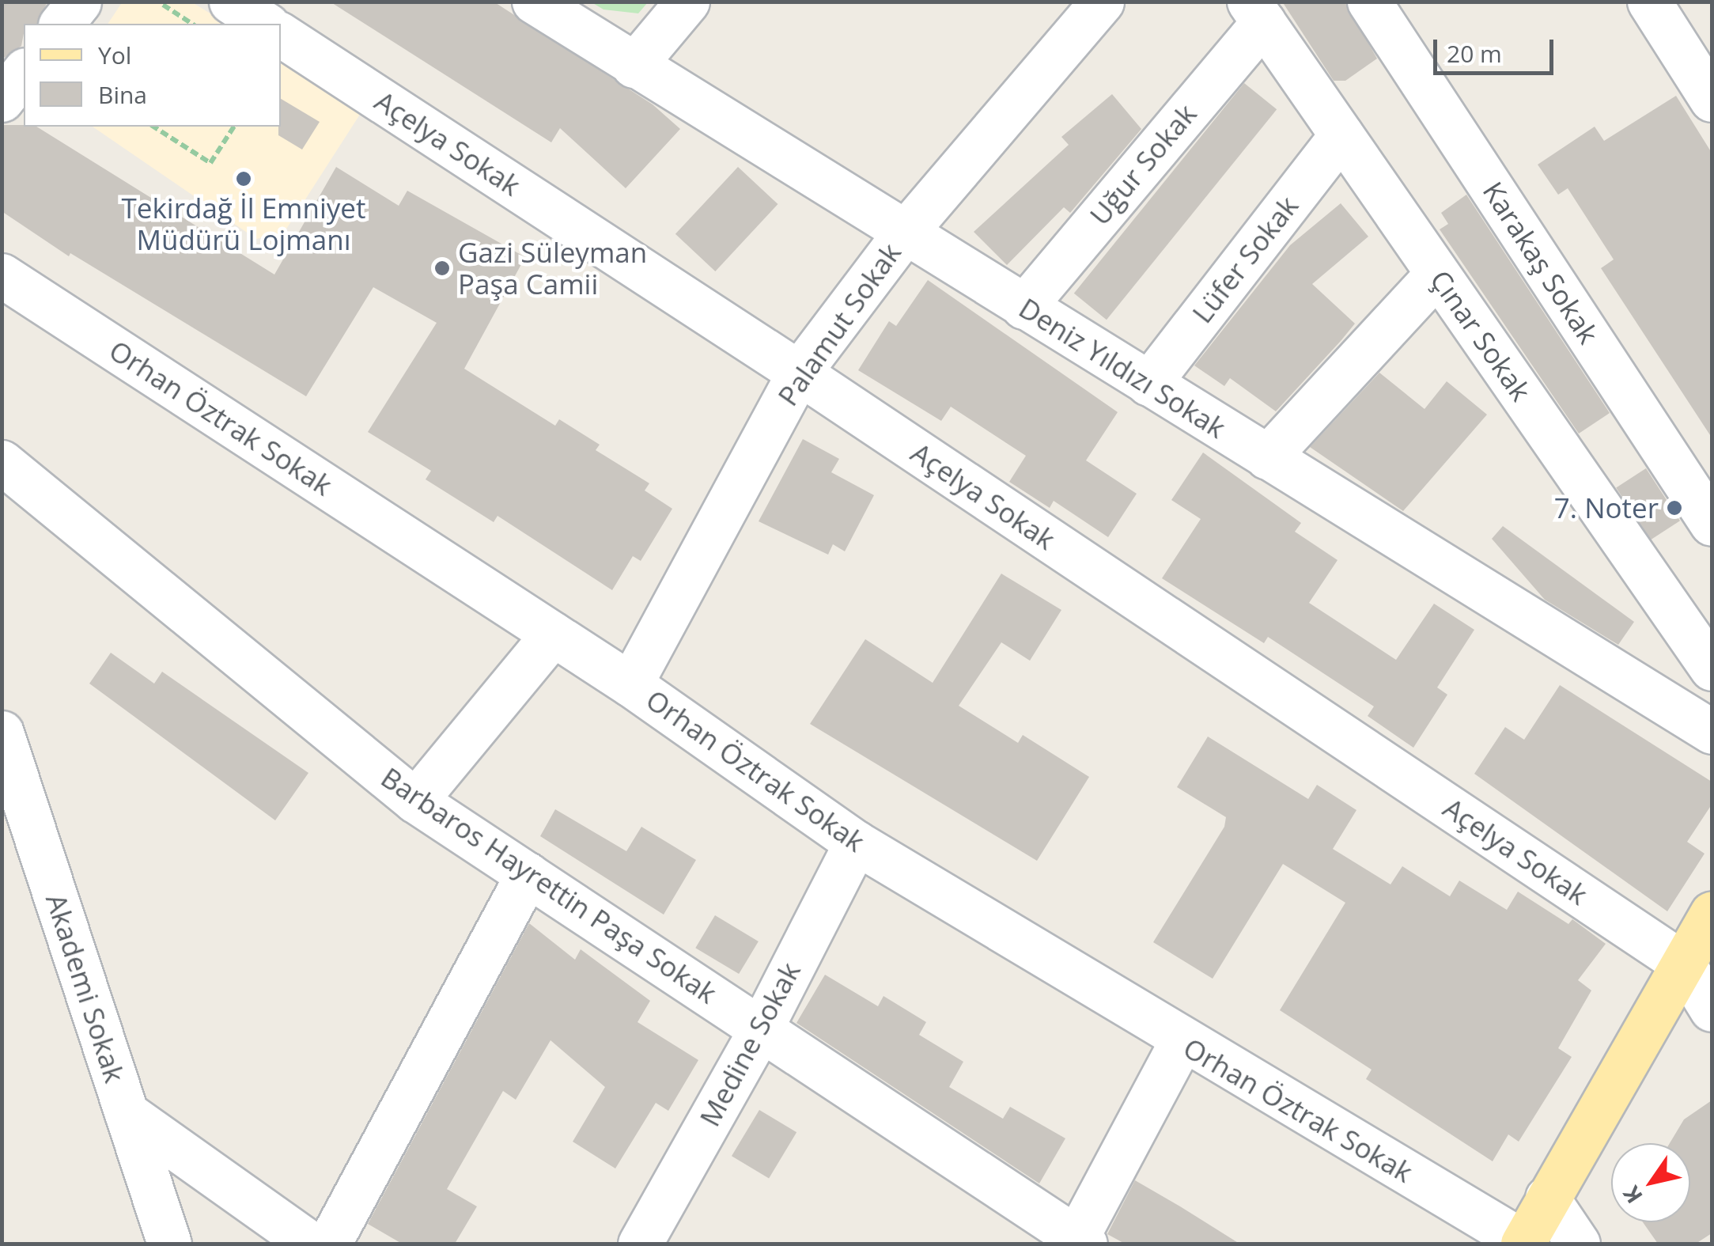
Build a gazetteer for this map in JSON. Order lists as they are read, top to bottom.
{
  "streets": {
    "street": [
      "Açelya Sokak",
      "Uğur Sokak",
      "Lüfer Sokak",
      "Karakaş Sokak",
      "Palamut Sokak",
      "Çınar Sokak",
      "Deniz Yıldızı Sokak",
      "Orhan Öztrak Sokak",
      "Barbaros Hayrettin Paşa Sokak",
      "Akademi Sokak",
      "Medine Sokak"
    ]
  },
  "crossings": [
    ["Açelya Sokak", "Palamut Sokak"],
    ["Uğur Sokak", "Çınar Sokak"],
    ["Uğur Sokak", "Deniz Yıldızı Sokak"],
    ["Lüfer Sokak", "Çınar Sokak"],
    ["Lüfer Sokak", "Deniz Yıldızı Sokak"],
    ["Palamut Sokak", "Deniz Yıldızı Sokak"],
    ["Palamut Sokak", "Orhan Öztrak Sokak"],
    ["Orhan Öztrak Sokak", "Medine Sokak"],
    ["Barbaros Hayrettin Paşa Sokak", "Medine Sokak"]
  ],
  "places": ["Tekirdağ İl Emniyet Müdürü Lojmanı", "Gazi Süleyman Paşa Camii", "7. Noter"],
  "legend": ["Yol", "Bina"],
  "scale_bar": "20 m",
  "north": "bottom left"
}
